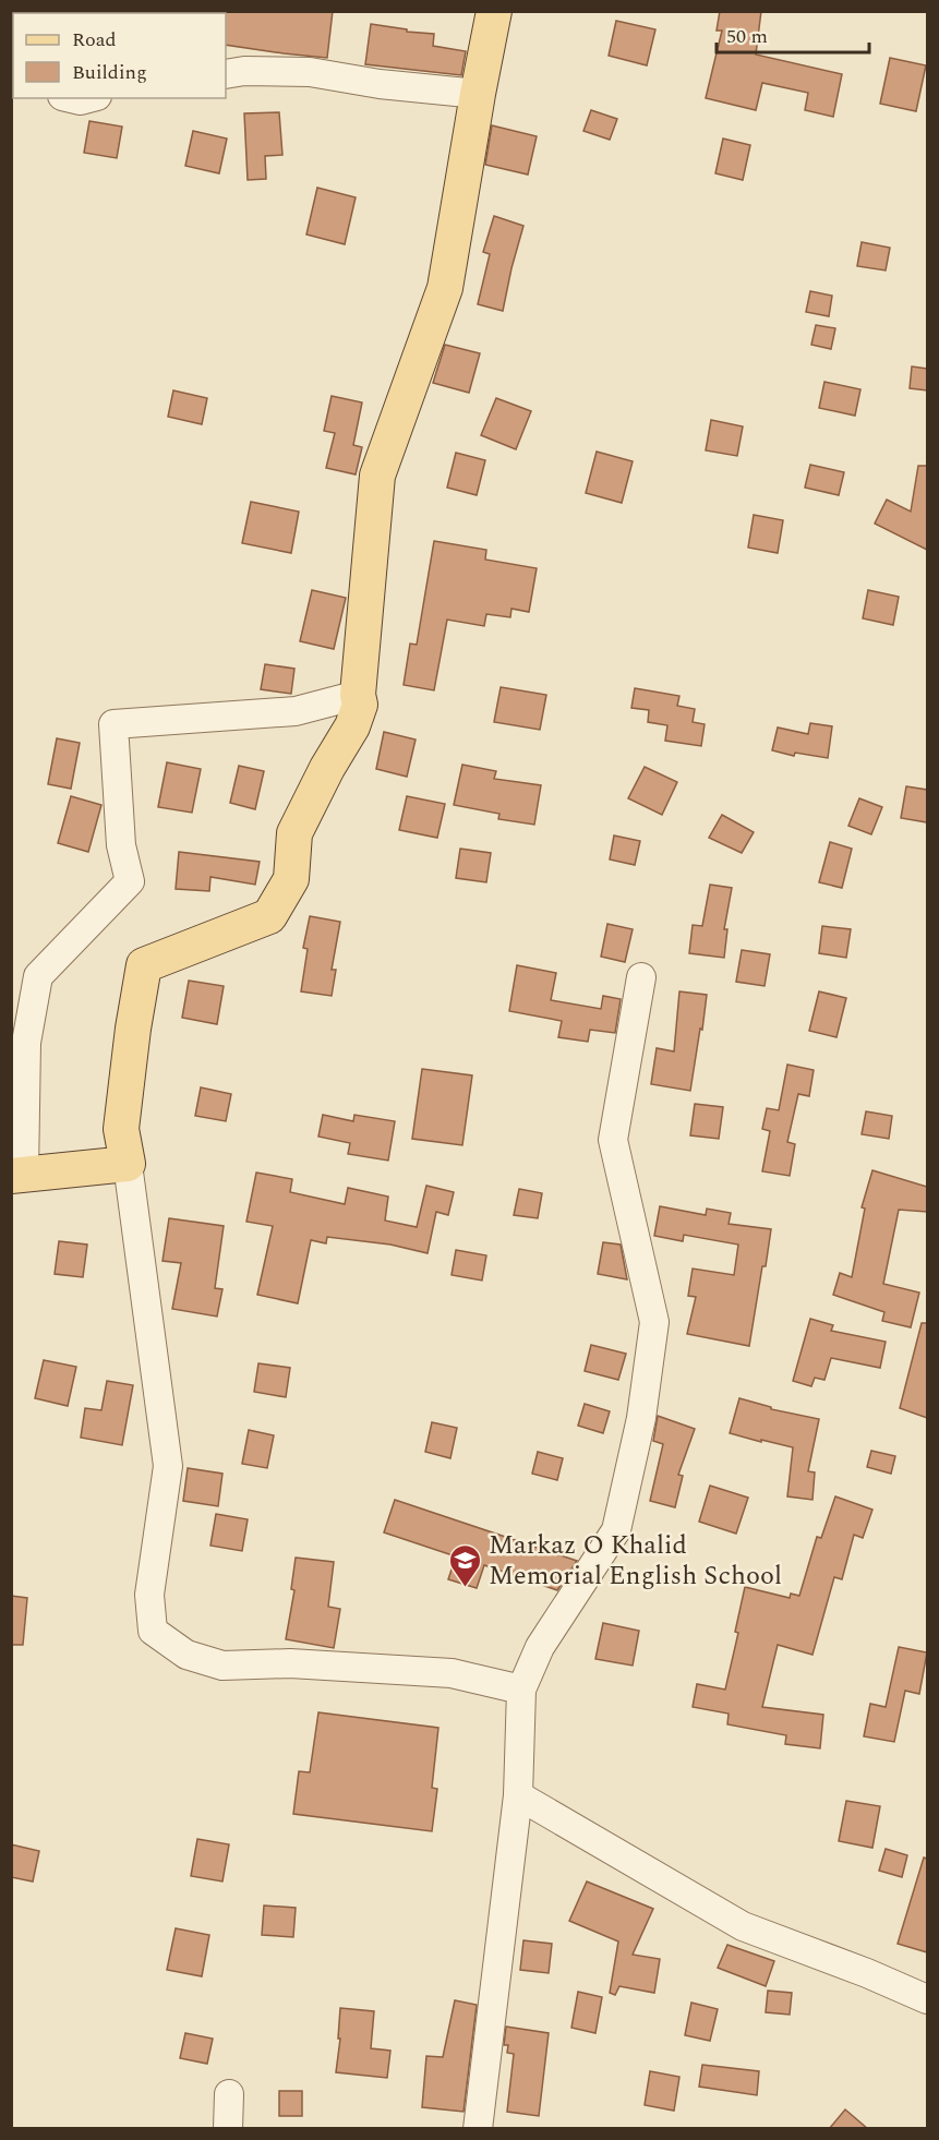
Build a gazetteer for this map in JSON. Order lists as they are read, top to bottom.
{
  "places": {
    "school or university": ["Markaz O Khalid Memorial English School"]
  },
  "legend": ["Road", "Building"],
  "scale_bar": "50 m"
}
